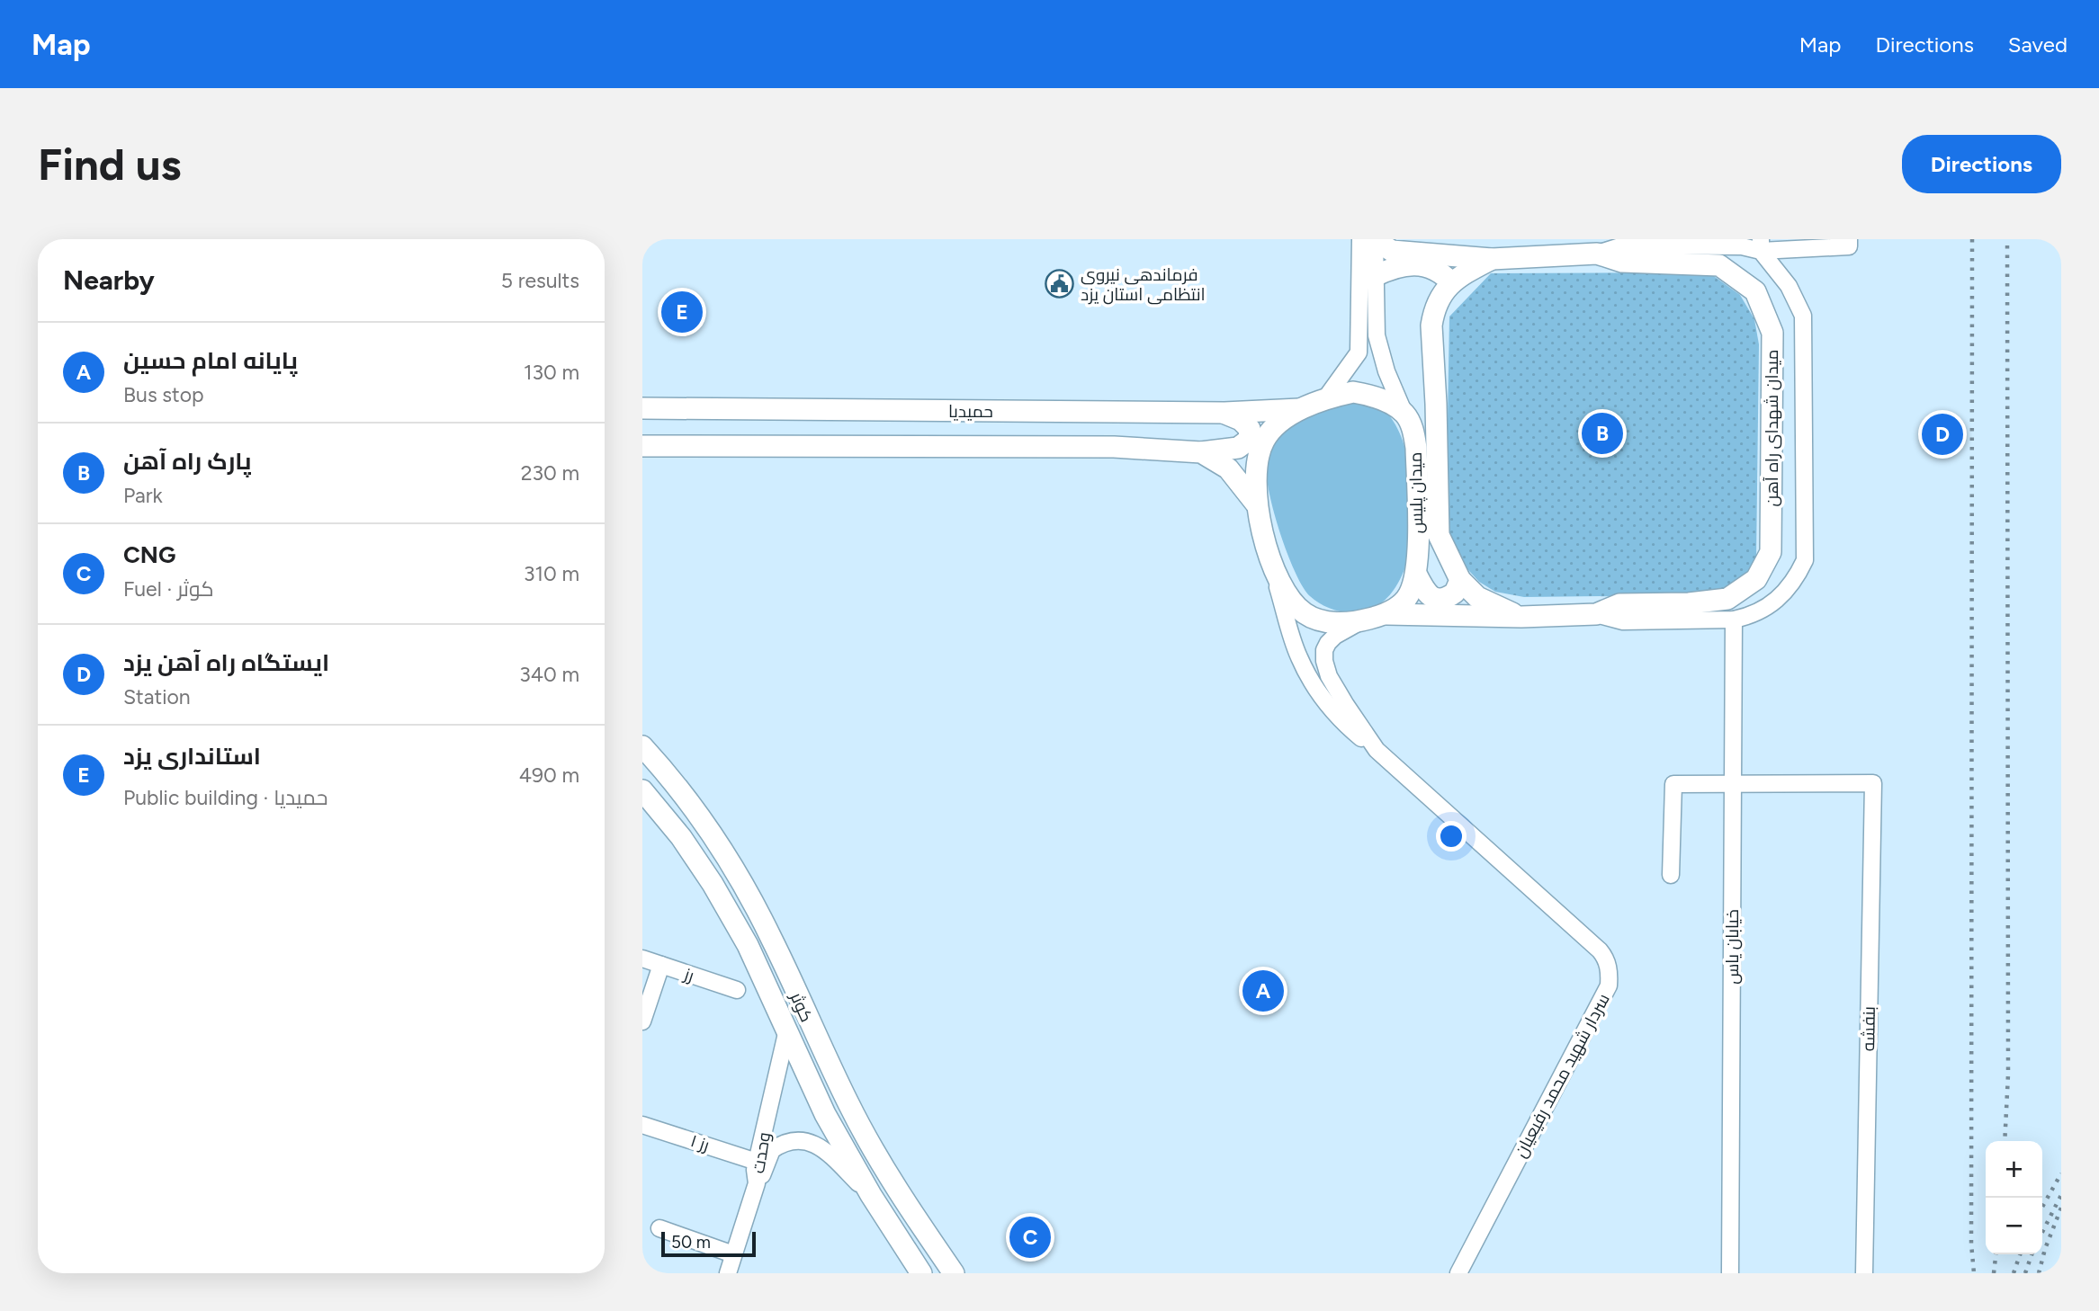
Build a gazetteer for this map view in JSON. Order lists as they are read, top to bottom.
{
  "streets": {
    "main road": [
      "حمیدیا",
      "میدان شهدای راه آهن",
      "میدان پلیس",
      "کوثر"
    ],
    "street": [
      "خیابان یاس",
      "رز",
      "بنفشه",
      "سردار شهید محمد رفیعیان",
      "رز ۱",
      "وحدت"
    ]
  },
  "crossings": [
    ["حمیدیا", "میدان شهدای راه آهن"],
    ["حمیدیا", "میدان پلیس"],
    ["حمیدیا", "سردار شهید محمد رفیعیان"],
    ["میدان شهدای راه آهن", "میدان پلیس"],
    ["میدان شهدای راه آهن", "سردار شهید محمد رفیعیان"],
    ["میدان پلیس", "سردار شهید محمد رفیعیان"],
    ["خیابان یاس", "بنفشه"],
    ["کوثر", "وحدت"],
    ["رز ۱", "وحدت"]
  ],
  "places": {
    "public building": ["فرماندهی نیروی انتظامی استان یزد"]
  },
  "scale_bar": "50 m",
  "page": {
    "header": "Map",
    "nav": ["Map", "Directions", "Saved"],
    "buttons": "Directions",
    "title": "Find us",
    "heading": ["Nearby", "5 results"],
    "pins": [
      "E",
      "B",
      "D",
      "A",
      "C"
    ],
    "list": [
      {
        "mark": "A",
        "name": "پایانه امام حسین",
        "note": "Bus stop",
        "value": "130 m"
      },
      {
        "mark": "B",
        "name": "پارک راه آهن",
        "note": "Park",
        "value": "230 m"
      },
      {
        "mark": "C",
        "name": "CNG",
        "note": "Fuel · کوثر",
        "value": "310 m"
      },
      {
        "mark": "D",
        "name": "ایستگاه راه آهن یزد",
        "note": "Station",
        "value": "340 m"
      },
      {
        "mark": "E",
        "name": "استانداری یزد",
        "note": "Public building · حمیدیا",
        "value": "490 m"
      }
    ],
    "map_buttons": ["+", "−"],
    "scale": "50 m"
  }
}
